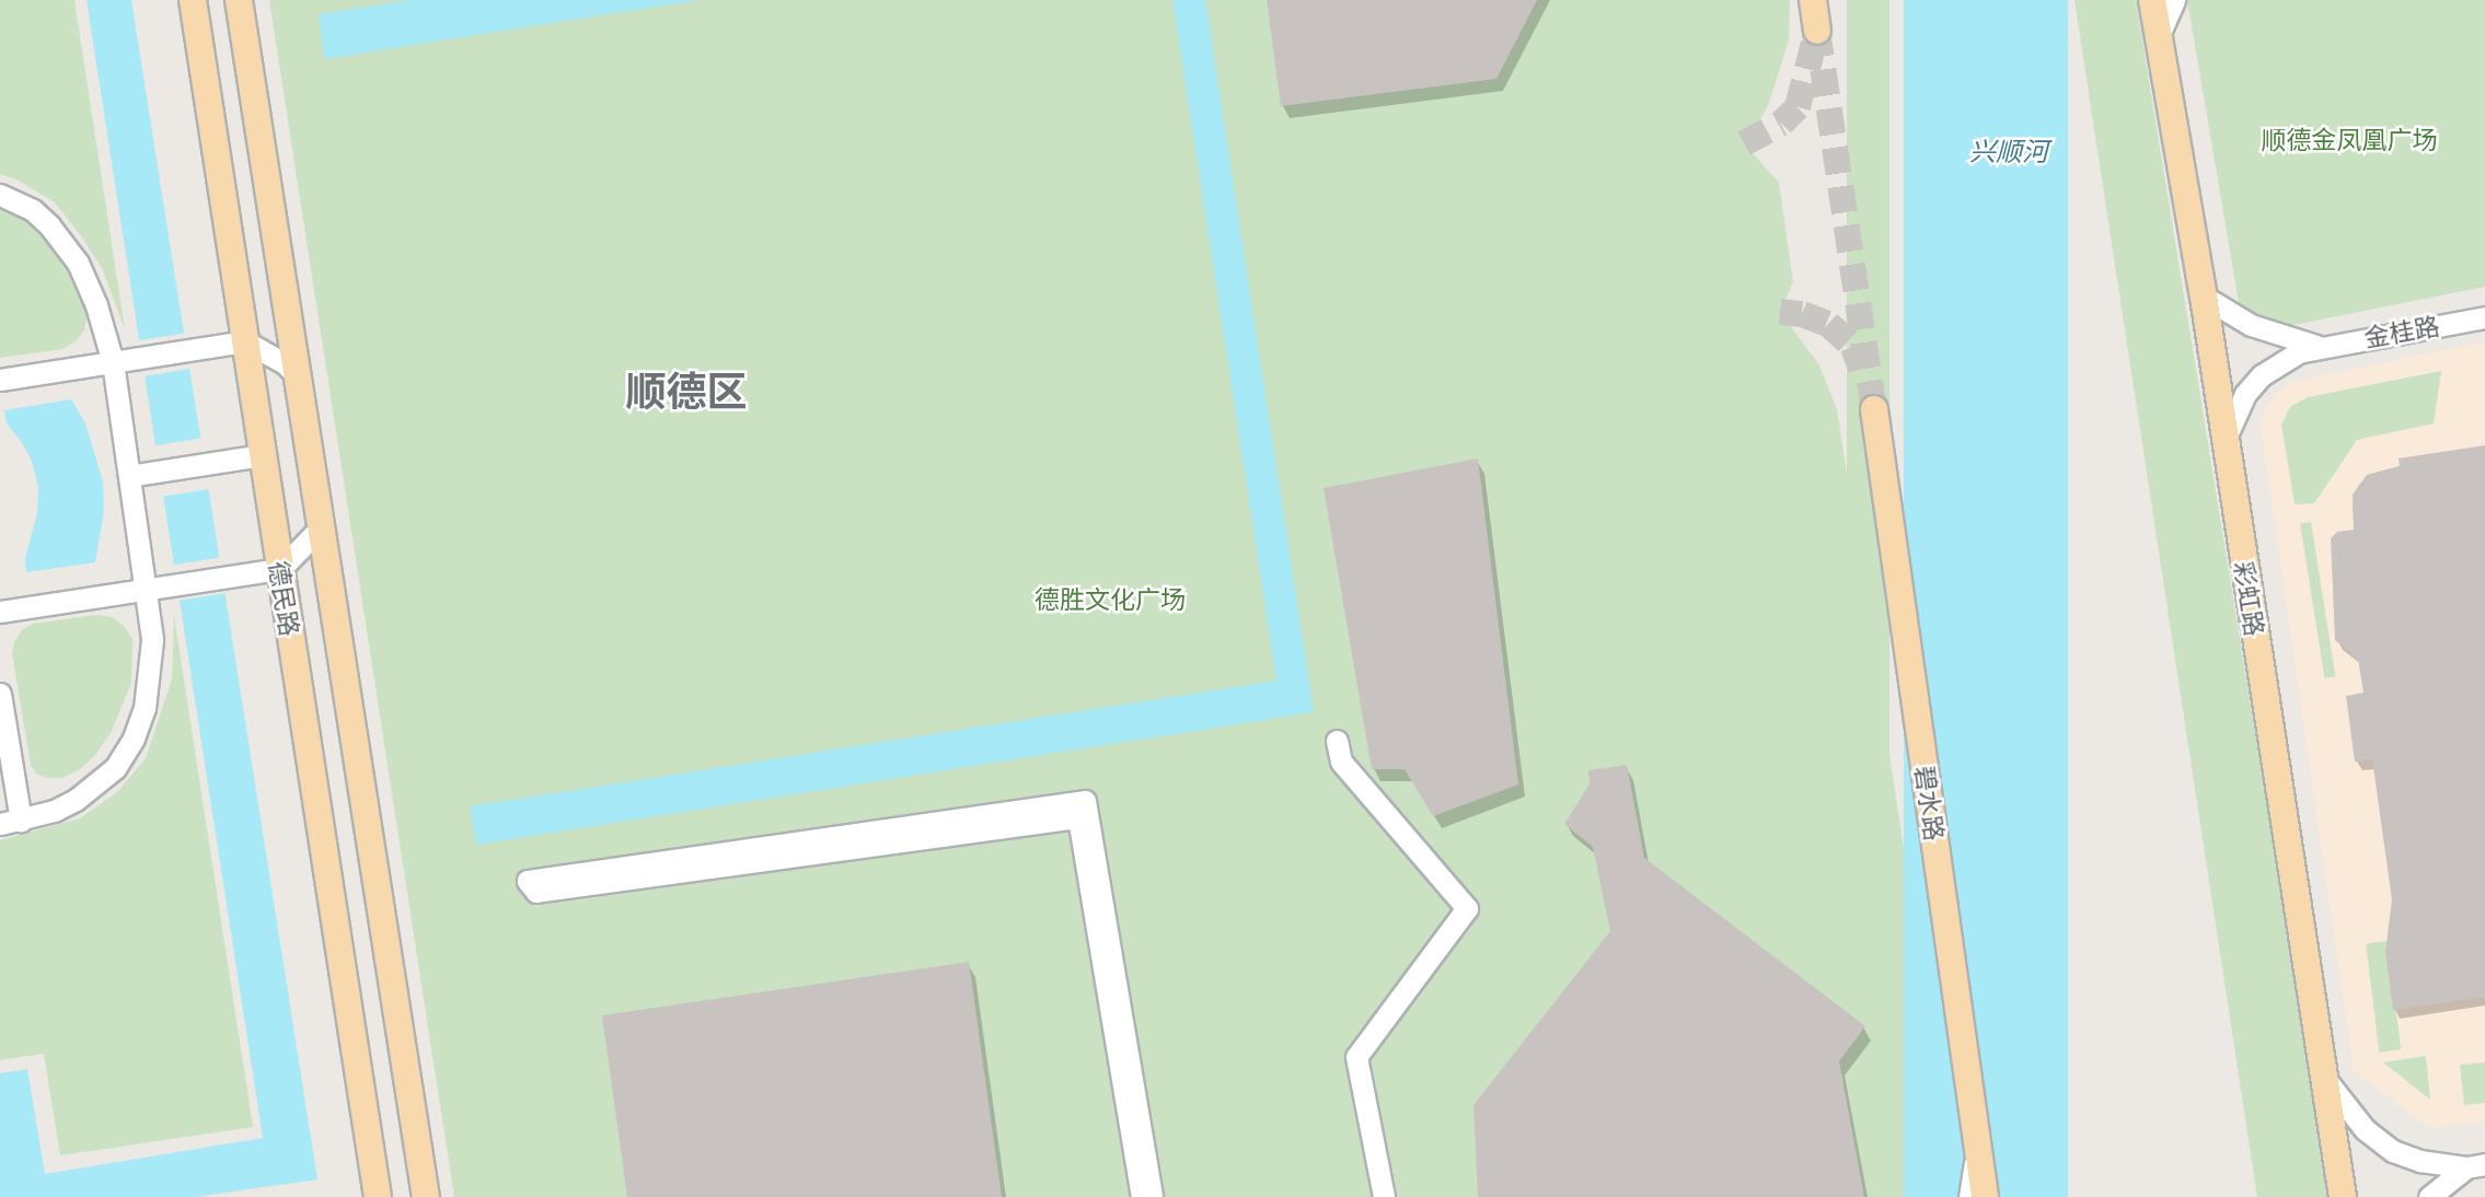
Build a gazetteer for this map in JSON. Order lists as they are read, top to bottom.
{
  "streets": {
    "main road": ["德民路", "彩虹路", "碧水路"],
    "street": ["金桂路"]
  },
  "crossings": [
    ["金桂路", "彩虹路"]
  ],
  "districts": ["顺德区"],
  "water": ["兴顺河"],
  "parks": ["顺德金凤凰广场", "德胜文化广场"]
}
